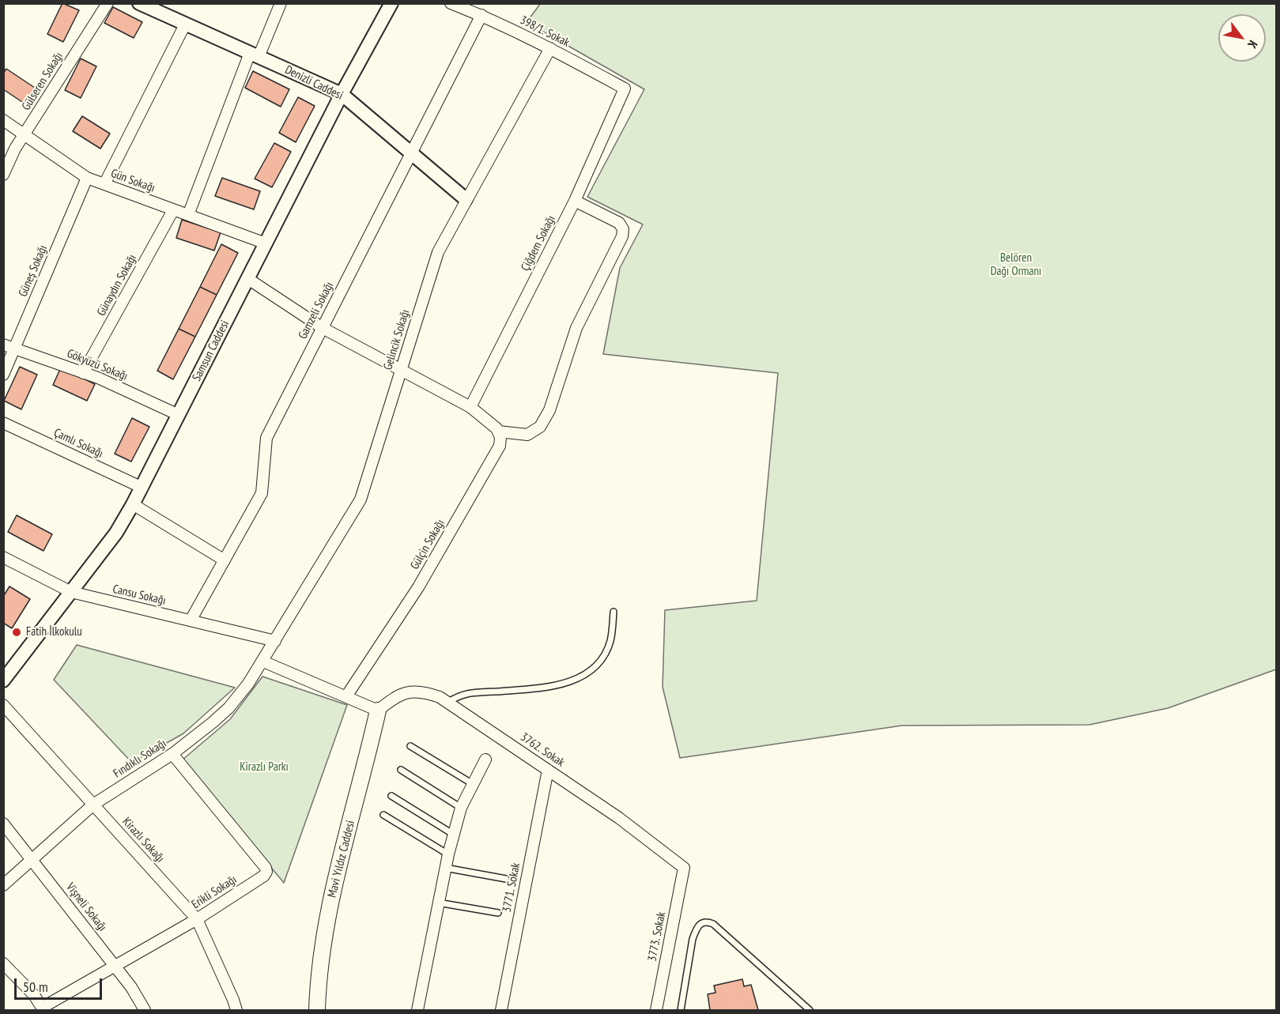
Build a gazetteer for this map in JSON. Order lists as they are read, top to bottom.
{
  "streets": {
    "main road": ["Mavi Yıldız Caddesi"],
    "street": [
      "398/1. Sokak",
      "Gülseren Sokağı",
      "Denizli Caddesi",
      "Gün Sokağı",
      "Çiğdem Sokağı",
      "Güneş Sokağı",
      "Günaydın Sokağı",
      "Gamzeli Sokağı",
      "Gelincik Sokağı",
      "Samsun Caddesi",
      "Gökyüzü Sokağı",
      "Çamlı Sokağı",
      "Gülçin Sokağı",
      "Cansu Sokağı",
      "3762. Sokak",
      "Fındıklı Sokağı",
      "Kirazlı Sokağı",
      "3771. Sokak",
      "Erikli Sokağı",
      "Vişneli Sokağı",
      "3773. Sokak"
    ]
  },
  "crossings": [
    ["398/1. Sokak", "Çiğdem Sokağı"],
    ["398/1. Sokak", "Gamzeli Sokağı"],
    ["398/1. Sokak", "Gelincik Sokağı"],
    ["Gülseren Sokağı", "Gün Sokağı"],
    ["Denizli Caddesi", "Gamzeli Sokağı"],
    ["Denizli Caddesi", "Gelincik Sokağı"],
    ["Denizli Caddesi", "Samsun Caddesi"],
    ["Gün Sokağı", "Güneş Sokağı"],
    ["Gün Sokağı", "Günaydın Sokağı"],
    ["Gün Sokağı", "Samsun Caddesi"],
    ["Güneş Sokağı", "Gökyüzü Sokağı"],
    ["Günaydın Sokağı", "Gökyüzü Sokağı"],
    ["Gamzeli Sokağı", "Cansu Sokağı"],
    ["Gelincik Sokağı", "Cansu Sokağı"],
    ["Gelincik Sokağı", "Fındıklı Sokağı"],
    ["Samsun Caddesi", "Gökyüzü Sokağı"],
    ["Samsun Caddesi", "Çamlı Sokağı"],
    ["Samsun Caddesi", "Cansu Sokağı"],
    ["Cansu Sokağı", "Fındıklı Sokağı"],
    ["3762. Sokak", "Mavi Yıldız Caddesi"],
    ["3762. Sokak", "3771. Sokak"],
    ["3762. Sokak", "3773. Sokak"],
    ["Fındıklı Sokağı", "Kirazlı Sokağı"],
    ["Fındıklı Sokağı", "Erikli Sokağı"],
    ["Fındıklı Sokağı", "Vişneli Sokağı"],
    ["Kirazlı Sokağı", "Erikli Sokağı"],
    ["Erikli Sokağı", "Vişneli Sokağı"]
  ],
  "parks": ["Belören Dağı Ormanı", "Kirazlı Parkı"],
  "places": ["Fatih İlkokulu"],
  "scale_bar": "50 m",
  "north": "bottom right"
}
